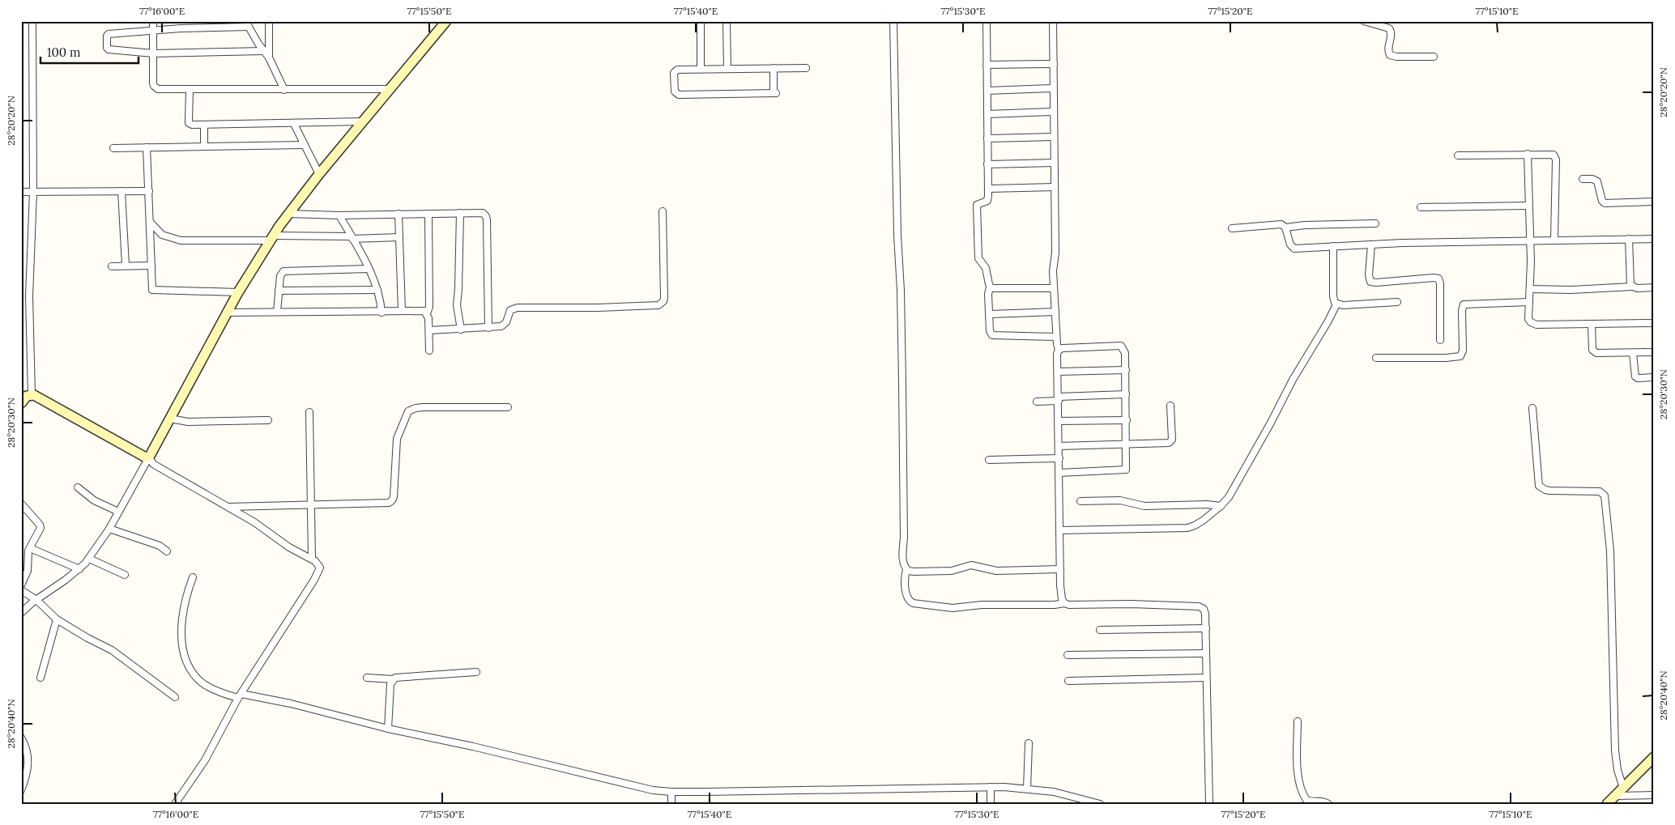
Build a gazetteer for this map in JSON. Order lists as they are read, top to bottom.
{
  "scale_bar": "100 m",
  "coordinates": [
    "77°16'00\"E",
    "77°15'50\"E",
    "77°15'40\"E",
    "77°15'30\"E",
    "77°15'20\"E",
    "77°15'10\"E",
    "28°20'20\"N",
    "28°20'30\"N",
    "28°20'40\"N"
  ]
}
